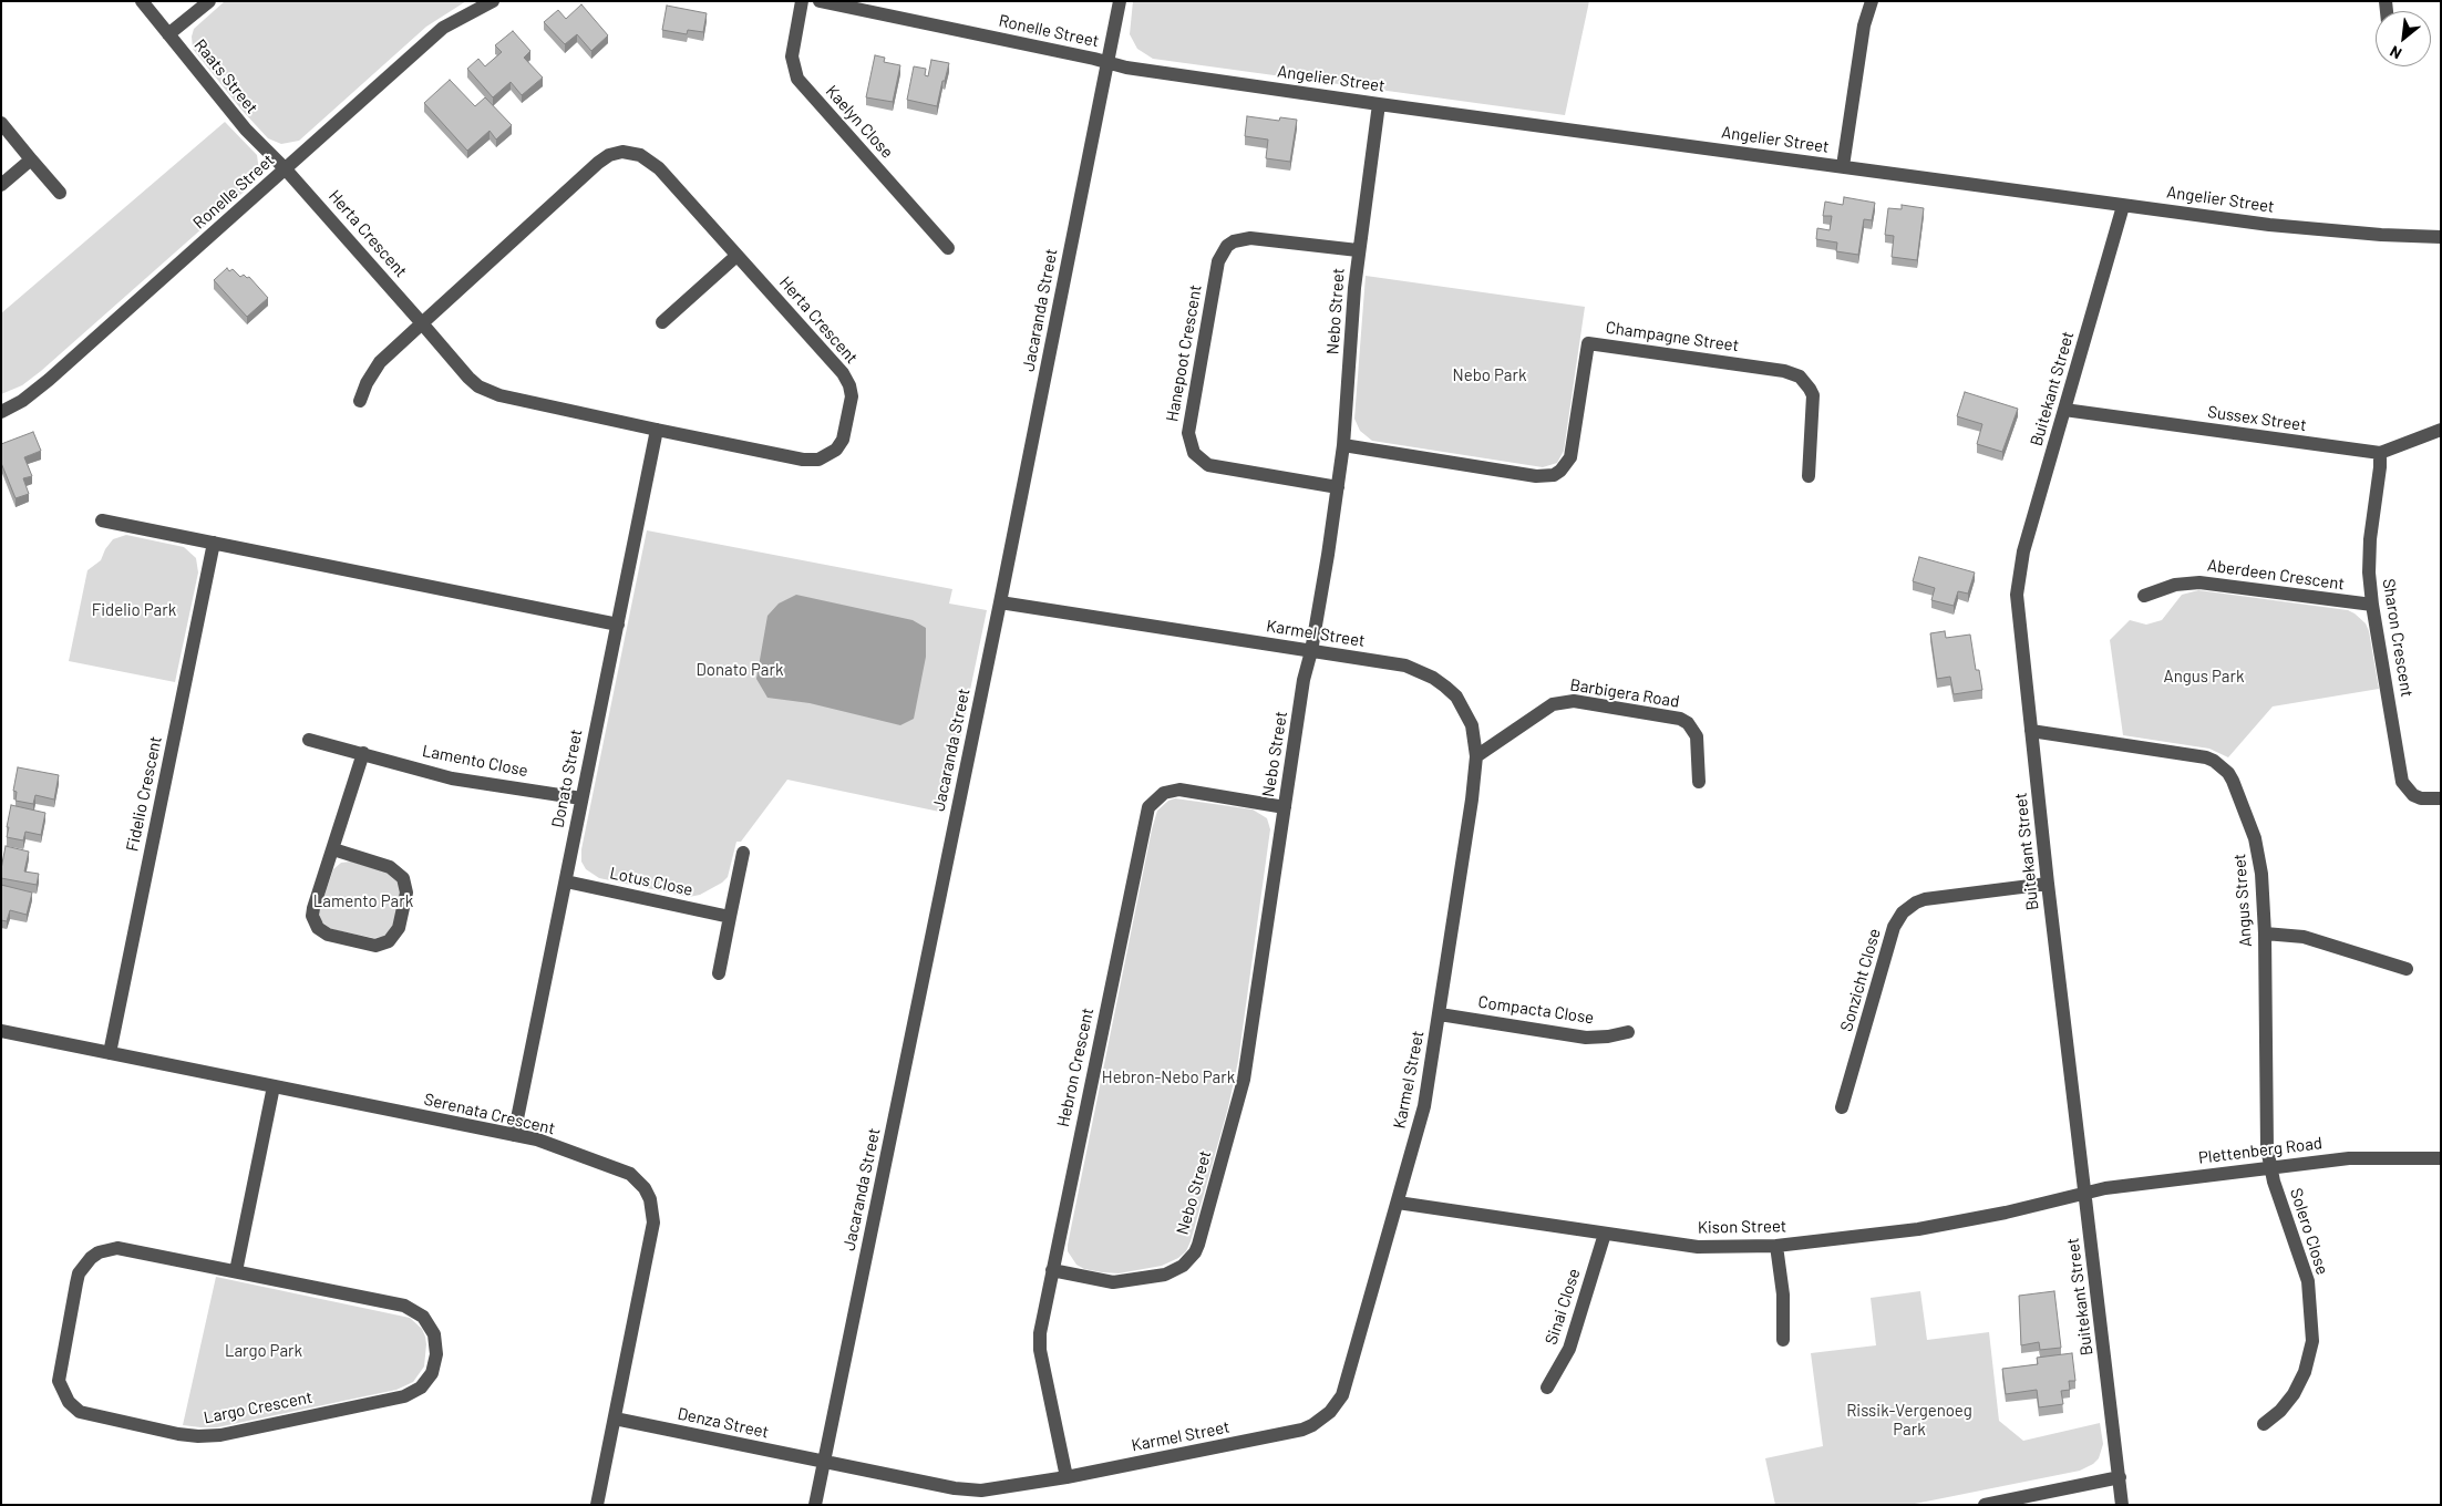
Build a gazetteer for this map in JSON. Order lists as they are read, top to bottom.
{
  "streets": {
    "street": [
      "Ronelle Street",
      "Raats Street",
      "Angelier Street",
      "Kaelyn Close",
      "Herta Crescent",
      "Jacaranda Street",
      "Nebo Street",
      "Champagne Street",
      "Hanepoot Crescent",
      "Buitekant Street",
      "Sussex Street",
      "Aberdeen Crescent",
      "Karmel Street",
      "Sharon Crescent",
      "Barbigera Road",
      "Lamento Close",
      "Donato Street",
      "Fidelio Crescent",
      "Lotus Close",
      "Angus Street",
      "Sonzicht Close",
      "Compacta Close",
      "Hebron Crescent",
      "Serenata Crescent",
      "Plettenberg Road",
      "Kison Street",
      "Solero Close",
      "Sinai Close",
      "Largo Crescent",
      "Denza Street"
    ]
  },
  "crossings": [
    ["Ronelle Street", "Raats Street"],
    ["Ronelle Street", "Angelier Street"],
    ["Ronelle Street", "Herta Crescent"],
    ["Ronelle Street", "Jacaranda Street"],
    ["Raats Street", "Herta Crescent"],
    ["Angelier Street", "Jacaranda Street"],
    ["Angelier Street", "Nebo Street"],
    ["Angelier Street", "Buitekant Street"],
    ["Herta Crescent", "Donato Street"],
    ["Jacaranda Street", "Karmel Street"],
    ["Jacaranda Street", "Denza Street"],
    ["Nebo Street", "Champagne Street"],
    ["Nebo Street", "Hanepoot Crescent"],
    ["Nebo Street", "Karmel Street"],
    ["Nebo Street", "Hebron Crescent"],
    ["Buitekant Street", "Sussex Street"],
    ["Buitekant Street", "Angus Street"],
    ["Buitekant Street", "Sonzicht Close"],
    ["Buitekant Street", "Plettenberg Road"],
    ["Buitekant Street", "Kison Street"],
    ["Sussex Street", "Sharon Crescent"],
    ["Aberdeen Crescent", "Sharon Crescent"],
    ["Karmel Street", "Barbigera Road"],
    ["Karmel Street", "Compacta Close"],
    ["Karmel Street", "Hebron Crescent"],
    ["Karmel Street", "Kison Street"],
    ["Karmel Street", "Denza Street"],
    ["Lamento Close", "Donato Street"],
    ["Donato Street", "Lotus Close"],
    ["Donato Street", "Serenata Crescent"],
    ["Fidelio Crescent", "Serenata Crescent"],
    ["Angus Street", "Plettenberg Road"],
    ["Angus Street", "Solero Close"],
    ["Serenata Crescent", "Denza Street"],
    ["Plettenberg Road", "Kison Street"],
    ["Plettenberg Road", "Solero Close"],
    ["Kison Street", "Sinai Close"]
  ],
  "parks": [
    "Nebo Park",
    "Fidelio Park",
    "Donato Park",
    "Angus Park",
    "Lamento Park",
    "Hebron-Nebo Park",
    "Largo Park",
    "Rissik-Vergenoeg Park"
  ],
  "north": "bottom left"
}
